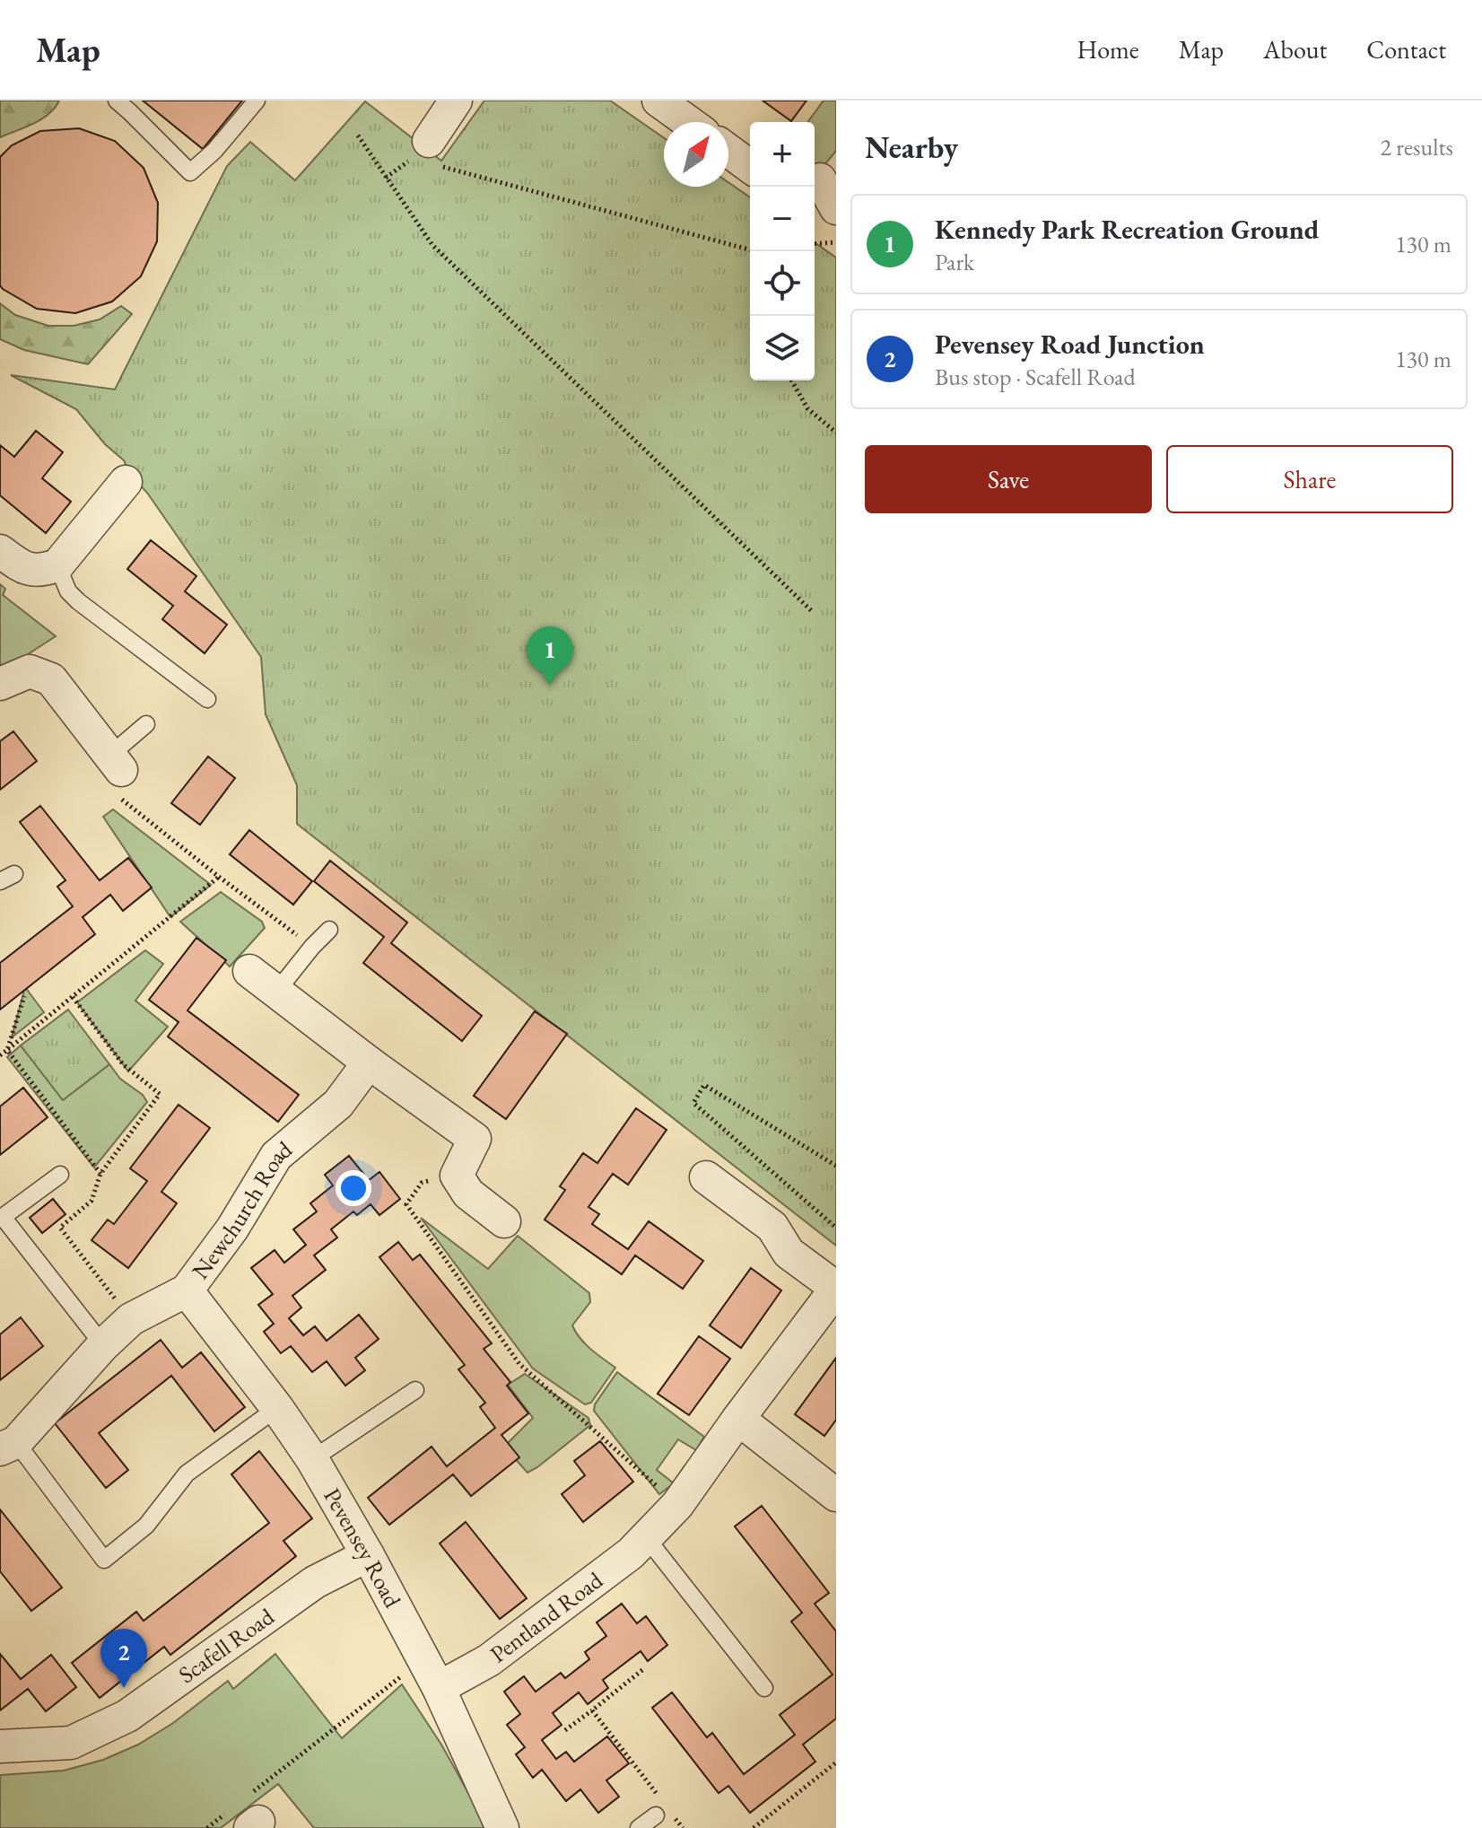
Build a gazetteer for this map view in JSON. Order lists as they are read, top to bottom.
{
  "streets": {
    "street": [
      "Newchurch Road",
      "Pevensey Road",
      "Pentland Road",
      "Scafell Road"
    ]
  },
  "crossings": [
    ["Newchurch Road", "Pevensey Road"],
    ["Pevensey Road", "Pentland Road"],
    ["Pevensey Road", "Scafell Road"]
  ],
  "north": "top right",
  "page": {
    "header": "Map",
    "nav": [
      "Home",
      "Map",
      "About",
      "Contact"
    ],
    "heading": ["Nearby", "2 results"],
    "map_buttons": ["+", "−"],
    "list": [
      {
        "mark": "1",
        "name": "Kennedy Park Recreation Ground",
        "note": "Park",
        "value": "130 m"
      },
      {
        "mark": "2",
        "name": "Pevensey Road Junction",
        "note": "Bus stop · Scafell Road",
        "value": "130 m"
      }
    ],
    "buttons": ["Save", "Share"],
    "pins": ["1", "2"]
  }
}
